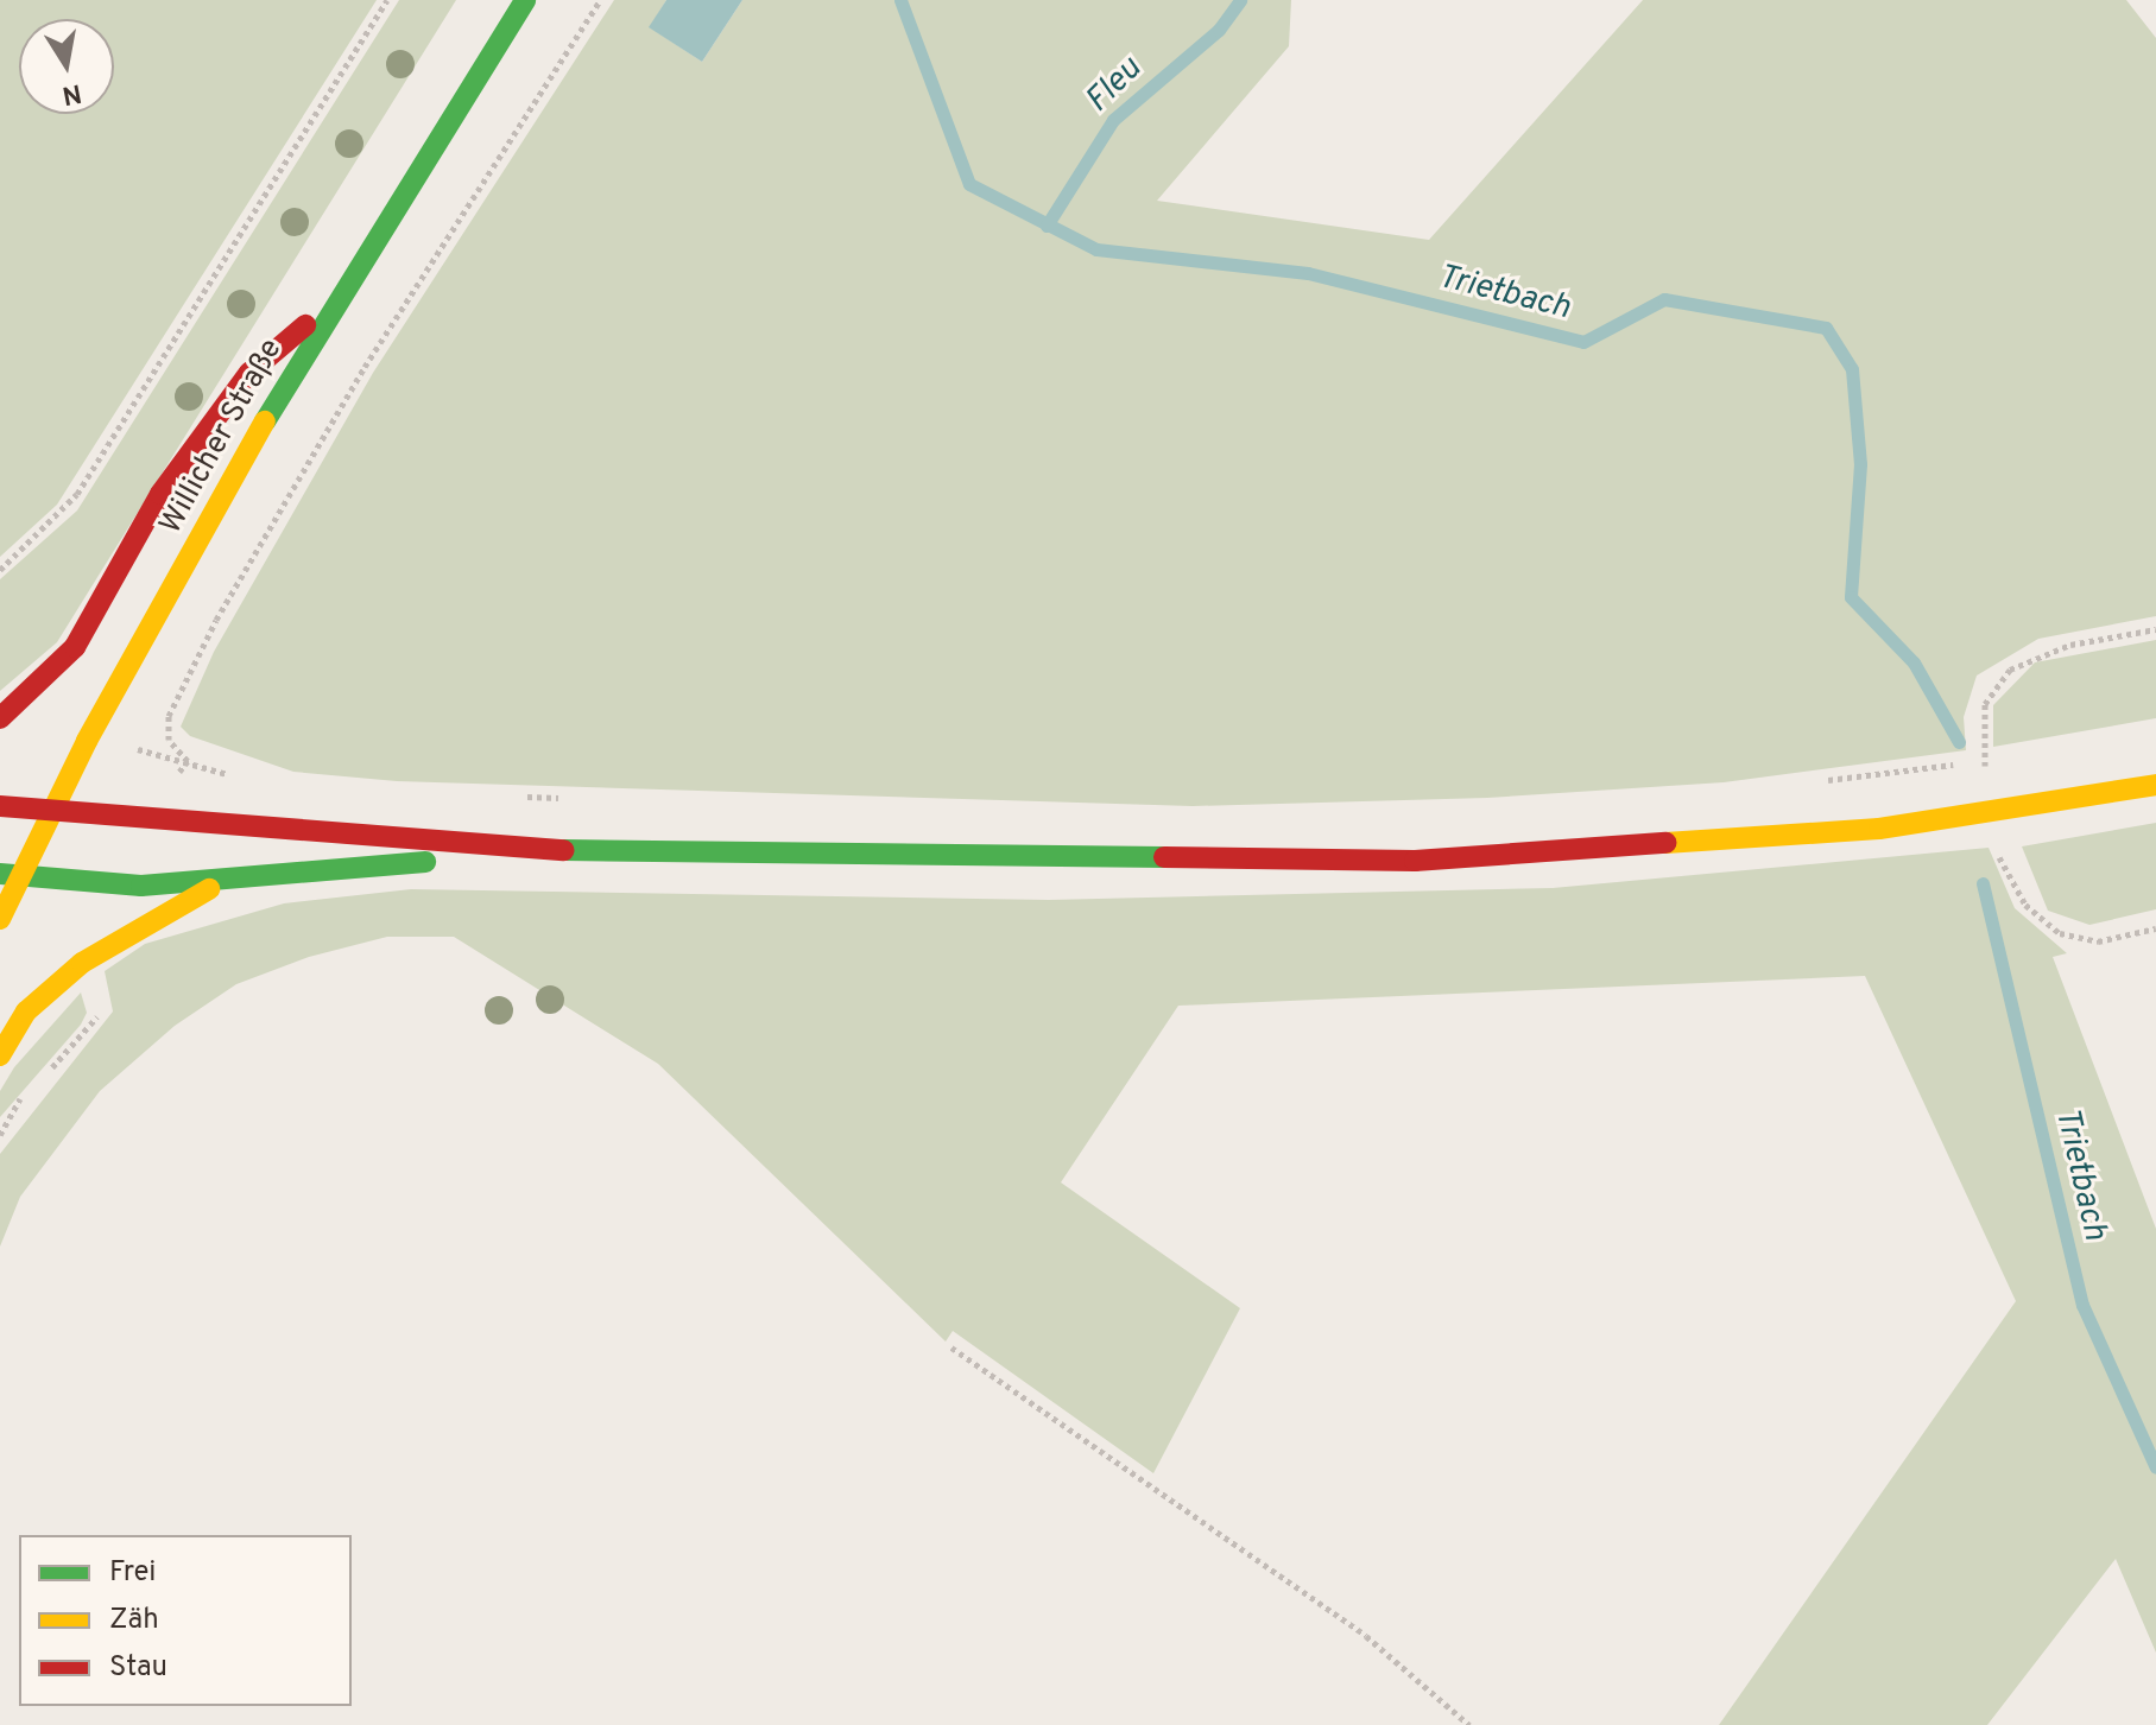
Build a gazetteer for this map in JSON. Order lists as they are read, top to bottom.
{
  "streets": {
    "main road": ["Willicher Straße"]
  },
  "water": ["Fleu", "Trietbach"],
  "legend": ["Frei", "Zäh", "Stau"],
  "north": "bottom"
}
